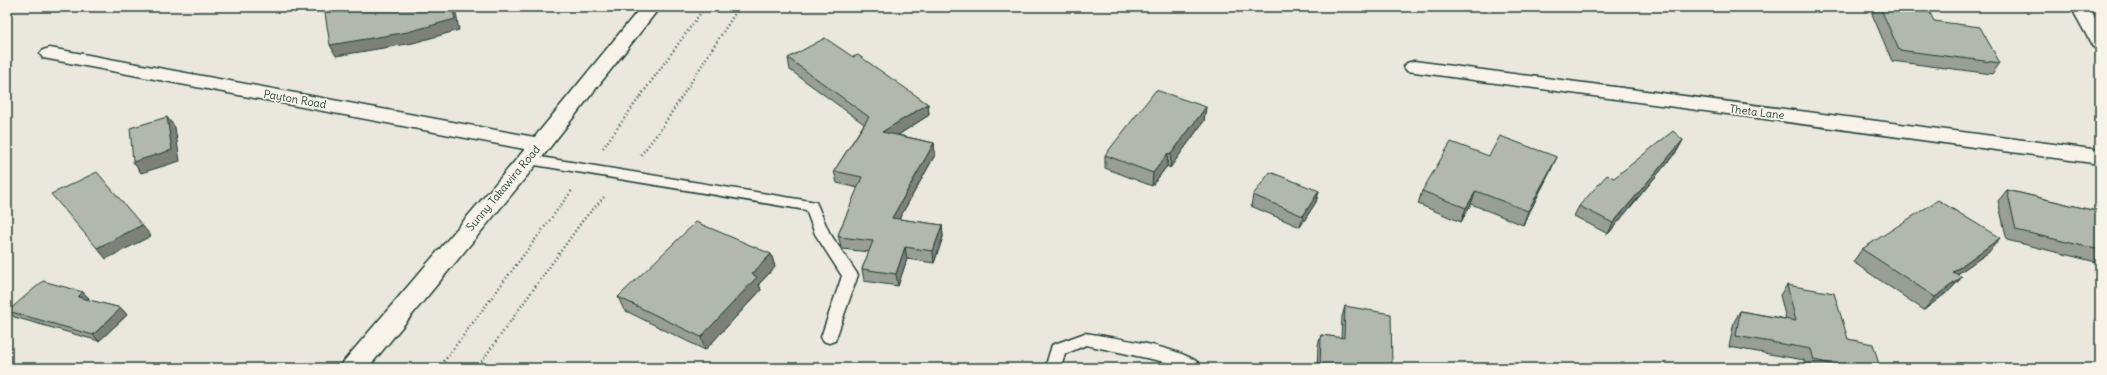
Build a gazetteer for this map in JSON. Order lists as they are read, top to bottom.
{
  "streets": {
    "street": ["Payton Road", "Theta Lane", "Sunny Takawira Road"]
  },
  "crossings": [
    ["Payton Road", "Sunny Takawira Road"]
  ]
}
